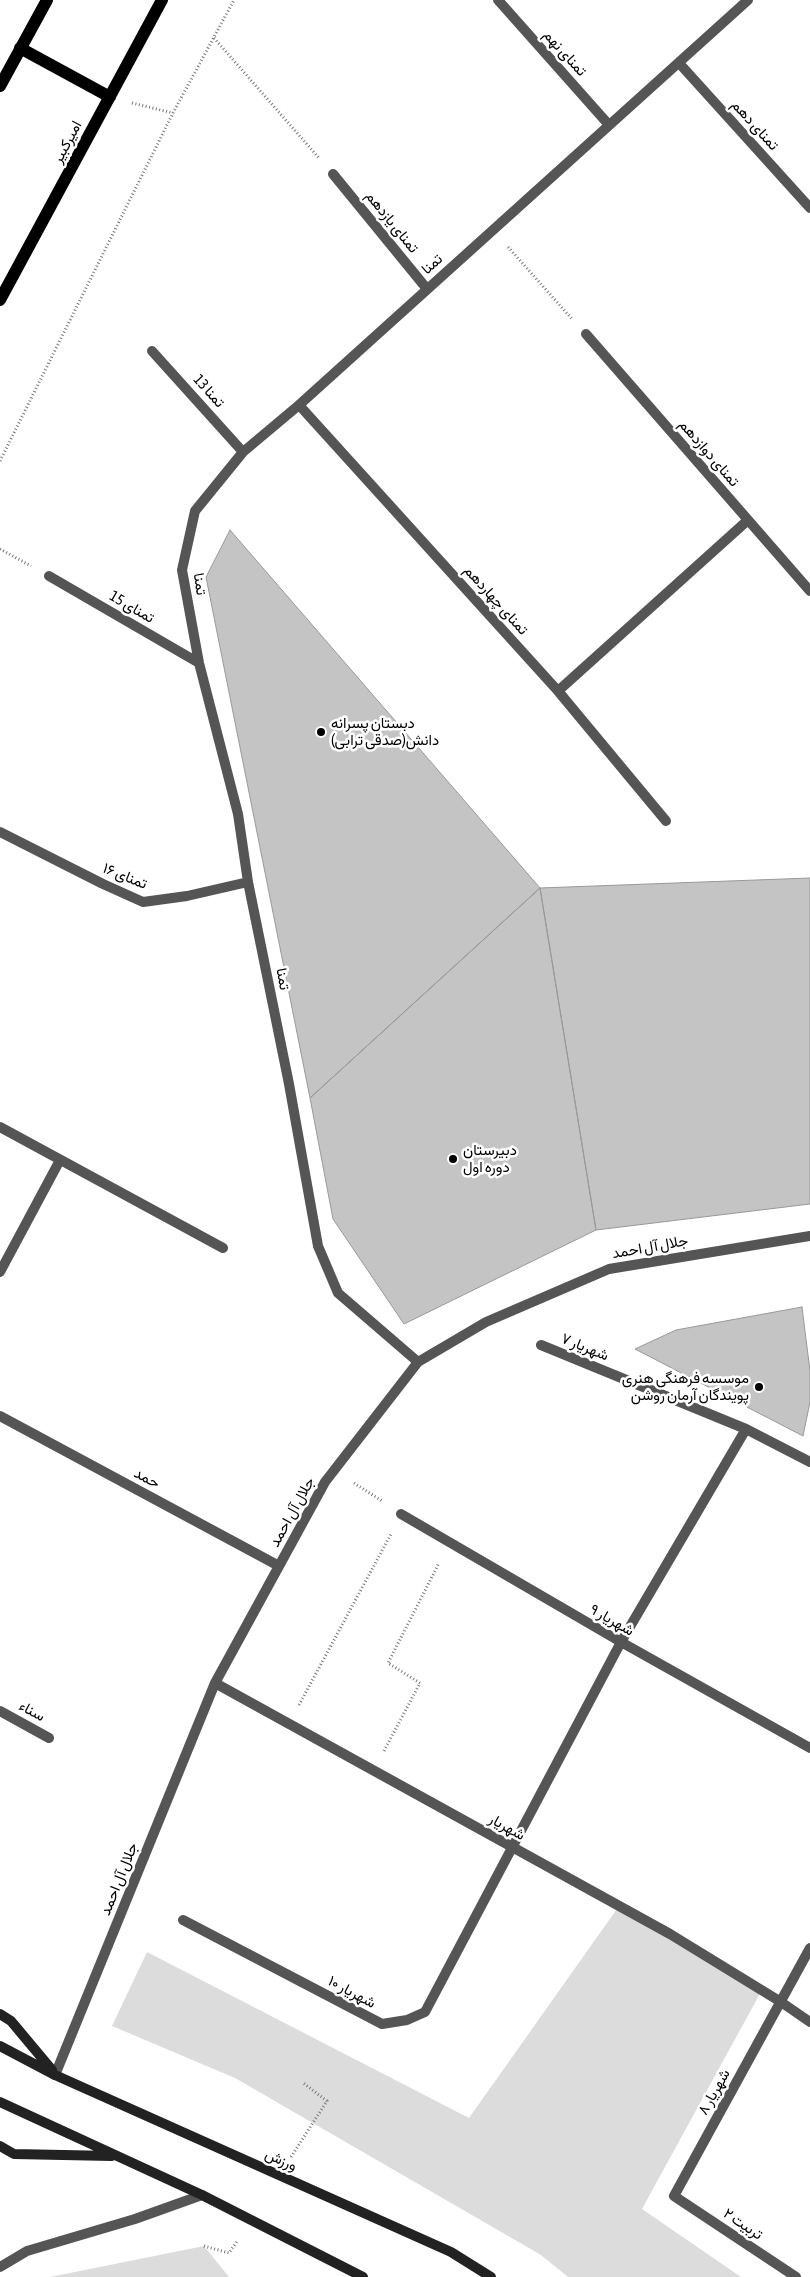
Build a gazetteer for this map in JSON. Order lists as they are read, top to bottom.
{
  "streets": {
    "main road": ["امیرکبیر", "ورزش"],
    "street": [
      "تمنای نهم",
      "تمنای دهم",
      "تمنای یازدهم",
      "تمنا",
      "تمنا 13",
      "تمنای دوازدهم",
      "تمنای چهاردهم",
      "تمنای 15",
      "تمنای ۱۶",
      "جلال آل احمد",
      "شهریار ۷",
      "حمد",
      "شهریار ۹",
      "سناء",
      "شهریار",
      "شهریار ۱۰",
      "شهریار ۸",
      "تربیت ۲"
    ]
  },
  "crossings": [
    ["تمنای نهم", "تمنا"],
    ["تمنای دهم", "تمنا"],
    ["تمنای یازدهم", "تمنا"],
    ["تمنا", "تمنا 13"],
    ["تمنا", "تمنای چهاردهم"],
    ["تمنا", "تمنای 15"],
    ["تمنا", "تمنای ۱۶"],
    ["تمنا", "جلال آل احمد"],
    ["جلال آل احمد", "حمد"],
    ["جلال آل احمد", "شهریار"],
    ["جلال آل احمد", "ورزش"],
    ["شهریار ۷", "شهریار ۱۰"],
    ["شهریار ۹", "شهریار ۱۰"],
    ["شهریار", "شهریار ۱۰"],
    ["شهریار", "شهریار ۸"],
    ["شهریار ۸", "تربیت ۲"]
  ],
  "places": ["دبستان پسرانه دانش(صدقی ترابی)", "دبیرستان دوره اول", "موسسه فرهنگی هنری پویندگان آرمان روشن"]
}
